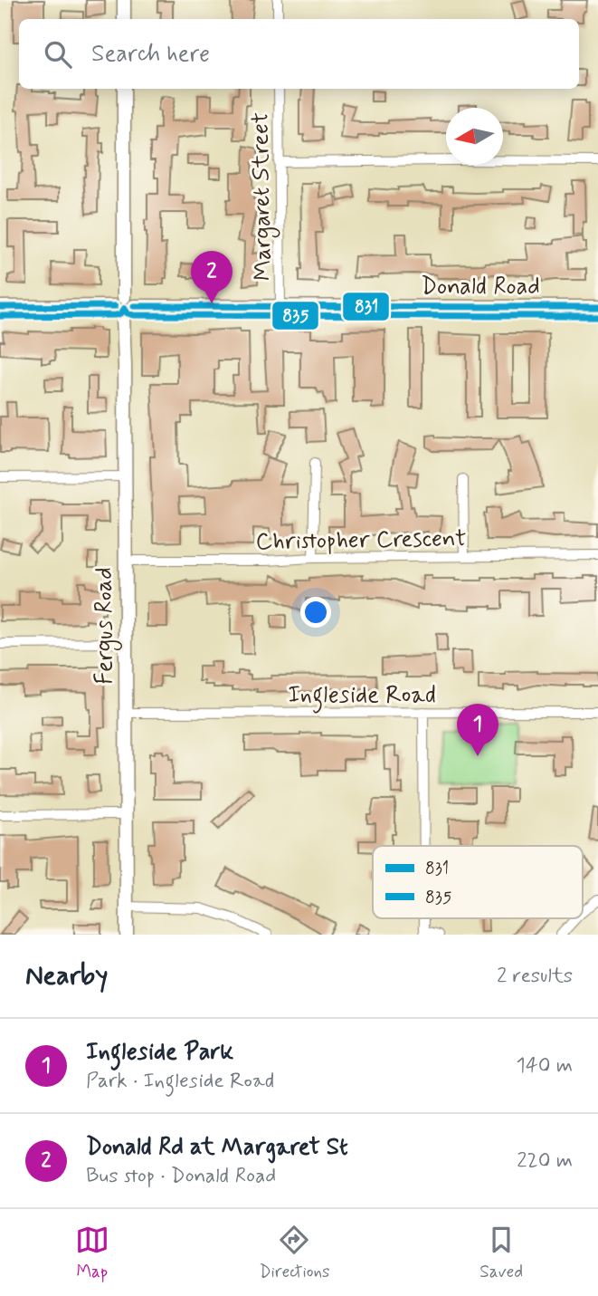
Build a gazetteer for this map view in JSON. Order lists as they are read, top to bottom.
{
  "streets": {
    "street": [
      "Margaret Street",
      "Donald Road",
      "Christopher Crescent",
      "Fergus Road",
      "Ingleside Road"
    ]
  },
  "crossings": [
    ["Margaret Street", "Donald Road"],
    ["Donald Road", "Fergus Road"],
    ["Christopher Crescent", "Fergus Road"],
    ["Fergus Road", "Ingleside Road"]
  ],
  "lines": ["transit line 831", "transit line 835"],
  "legend": ["831", "835"],
  "north": "left",
  "page": {
    "search": "Search here",
    "pins": ["2", "1"],
    "heading": ["Nearby", "2 results"],
    "list": [
      {
        "mark": "1",
        "name": "Ingleside Park",
        "note": "Park · Ingleside Road",
        "value": "140 m"
      },
      {
        "mark": "2",
        "name": "Donald Rd at Margaret St",
        "note": "Bus stop · Donald Road",
        "value": "220 m"
      }
    ],
    "nav": ["Map", "Directions", "Saved"]
  }
}
